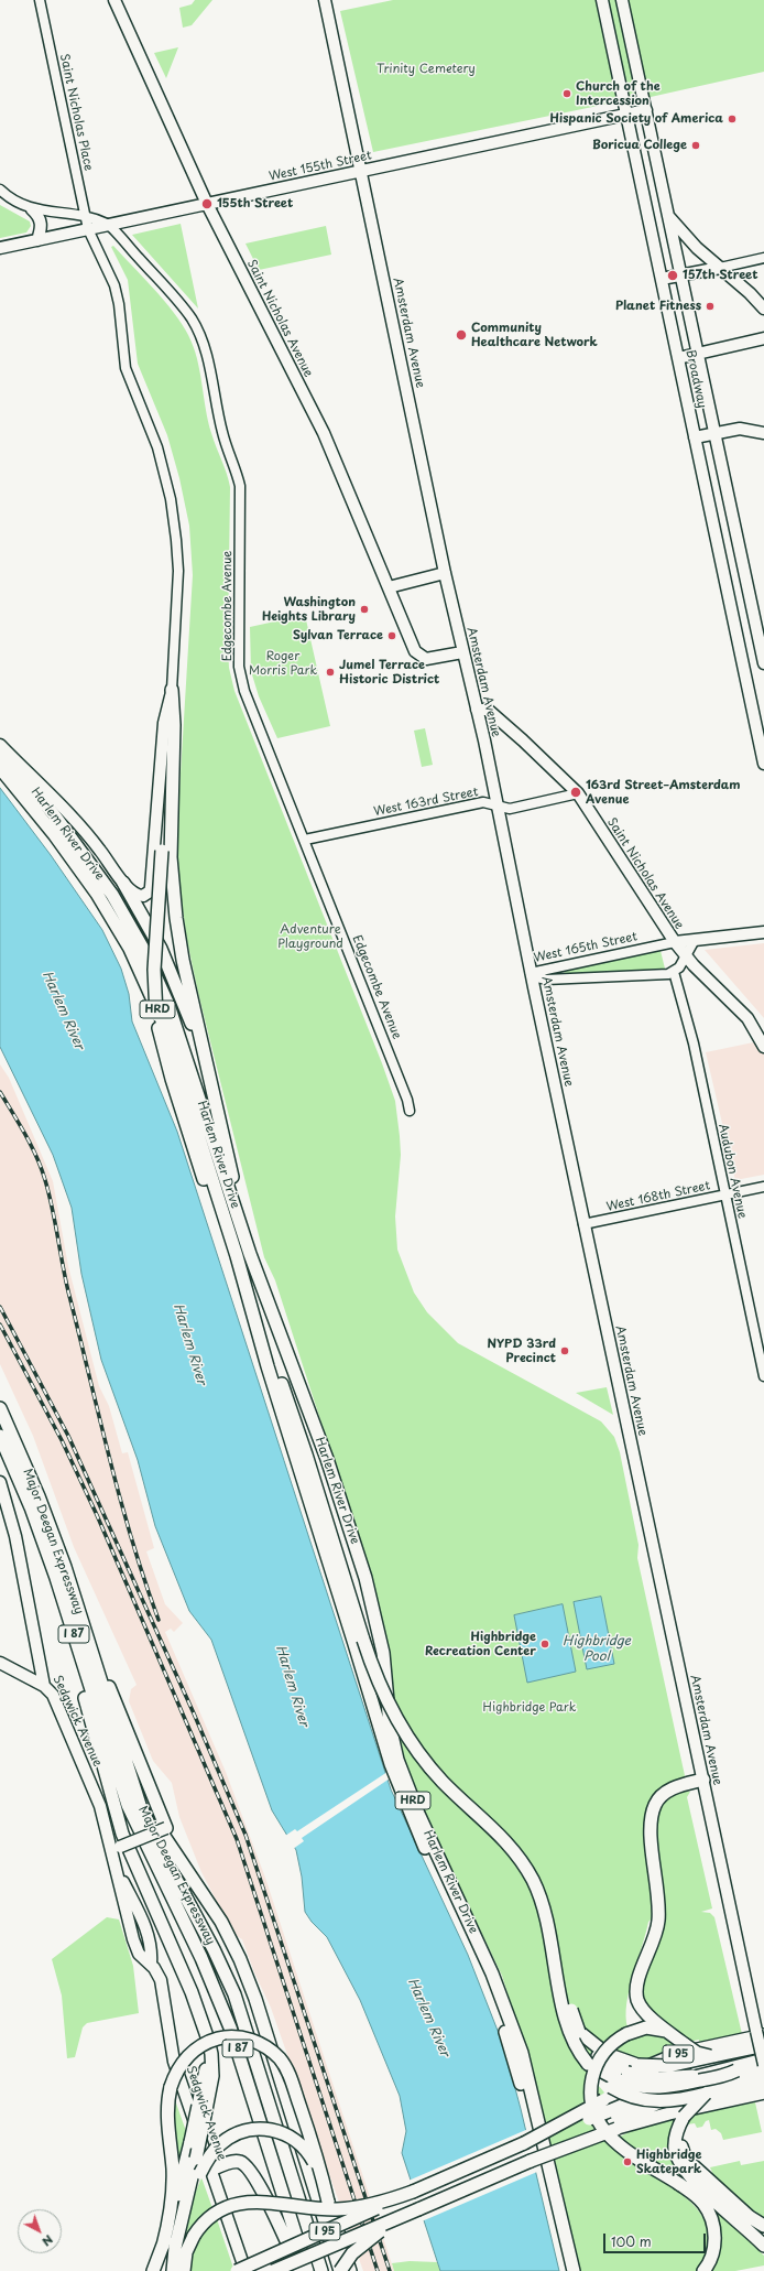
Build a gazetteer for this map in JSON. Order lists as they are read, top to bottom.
{
  "streets": {
    "highway": [
      "Harlem River Drive",
      "HRD",
      "Major Deegan Expressway",
      "I 87",
      "I 95"
    ],
    "main road": [
      "West 155th Street",
      "Saint Nicholas Avenue",
      "Amsterdam Avenue",
      "Broadway",
      "West 165th Street",
      "Sedgwick Avenue"
    ],
    "street": [
      "Saint Nicholas Place",
      "Edgecombe Avenue",
      "West 163rd Street",
      "Audubon Avenue",
      "West 168th Street"
    ]
  },
  "crossings": [
    ["Saint Nicholas Place", "West 155th Street"],
    ["Saint Nicholas Place", "Edgecombe Avenue"],
    ["Saint Nicholas Place", "Harlem River Drive"],
    ["West 155th Street", "Saint Nicholas Avenue"],
    ["West 155th Street", "Amsterdam Avenue"],
    ["West 155th Street", "Broadway"],
    ["West 155th Street", "Edgecombe Avenue"],
    ["Saint Nicholas Avenue", "Amsterdam Avenue"],
    ["Saint Nicholas Avenue", "West 163rd Street"],
    ["Saint Nicholas Avenue", "West 165th Street"],
    ["Amsterdam Avenue", "West 163rd Street"],
    ["Amsterdam Avenue", "West 165th Street"],
    ["Amsterdam Avenue", "West 168th Street"],
    ["Amsterdam Avenue", "I 95"],
    ["Edgecombe Avenue", "West 163rd Street"],
    ["West 165th Street", "Audubon Avenue"],
    ["Audubon Avenue", "West 168th Street"]
  ],
  "water": ["Harlem River", "Highbridge Pool"],
  "parks": [
    "Trinity Cemetery",
    "Roger Morris Park",
    "Adventure Playground",
    "Highbridge Park"
  ],
  "places": [
    "Church of the Intercession",
    "Hispanic Society of America",
    "Boricua College",
    "155th Street",
    "157th Street",
    "Planet Fitness",
    "Community Healthcare Network",
    "Washington Heights Library",
    "Sylvan Terrace",
    "Jumel Terrace Historic District",
    "163rd Street–Amsterdam Avenue",
    "NYPD 33rd Precinct",
    "Highbridge Recreation Center",
    "Highbridge Skatepark"
  ],
  "scale_bar": "100 m",
  "north": "bottom right"
}
